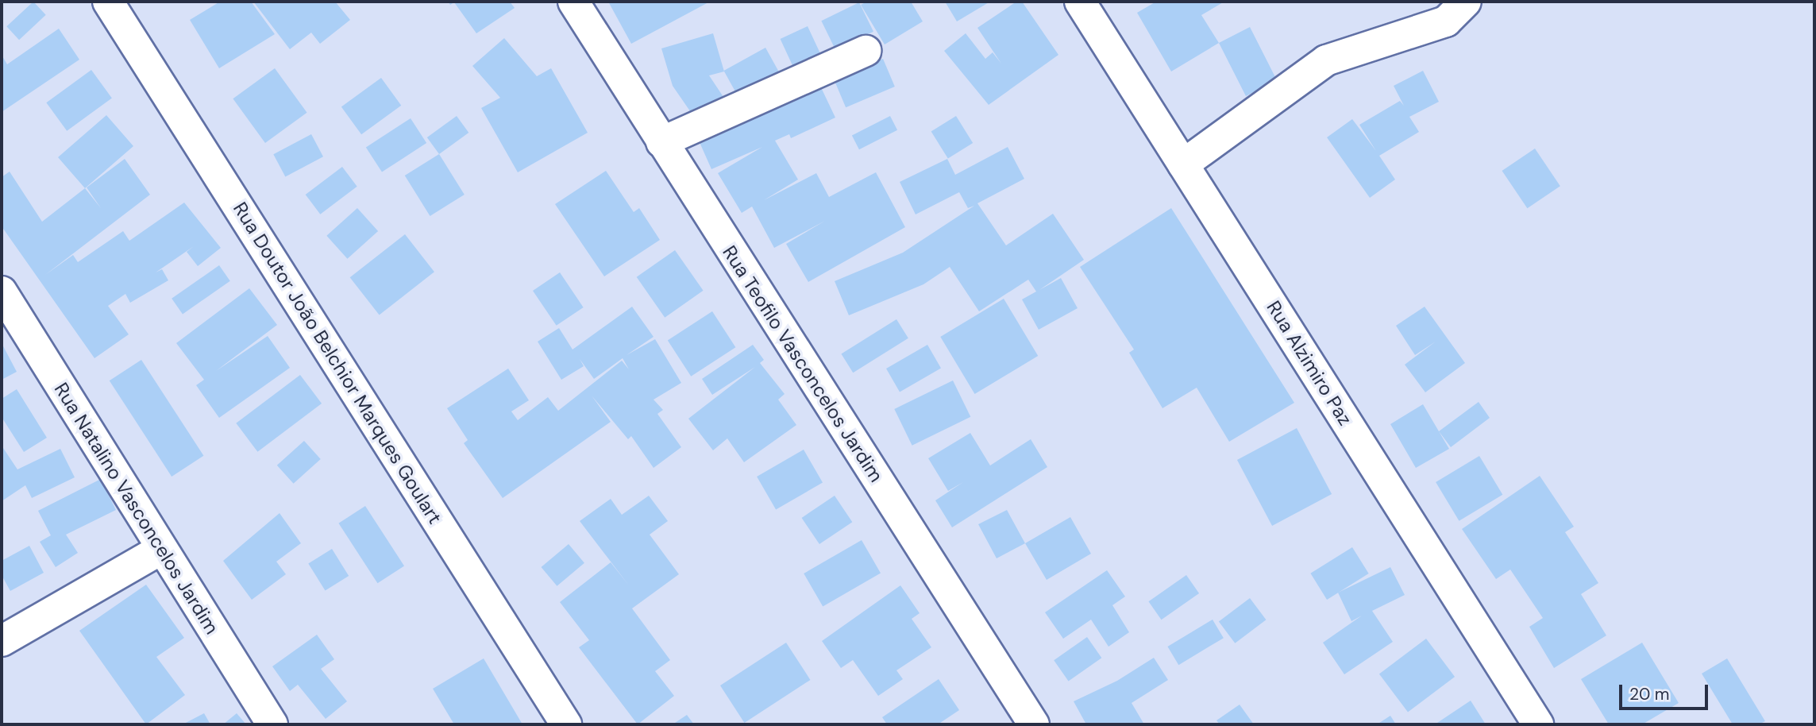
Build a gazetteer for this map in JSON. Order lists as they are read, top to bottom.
{
  "streets": {
    "street": [
      "Rua Doutor João Belchior Marques Goulart",
      "Rua Alzimiro Paz",
      "Rua Teofilo Vasconcelos Jardim",
      "Rua Natalino Vasconcelos Jardim"
    ]
  },
  "scale_bar": "20 m"
}
